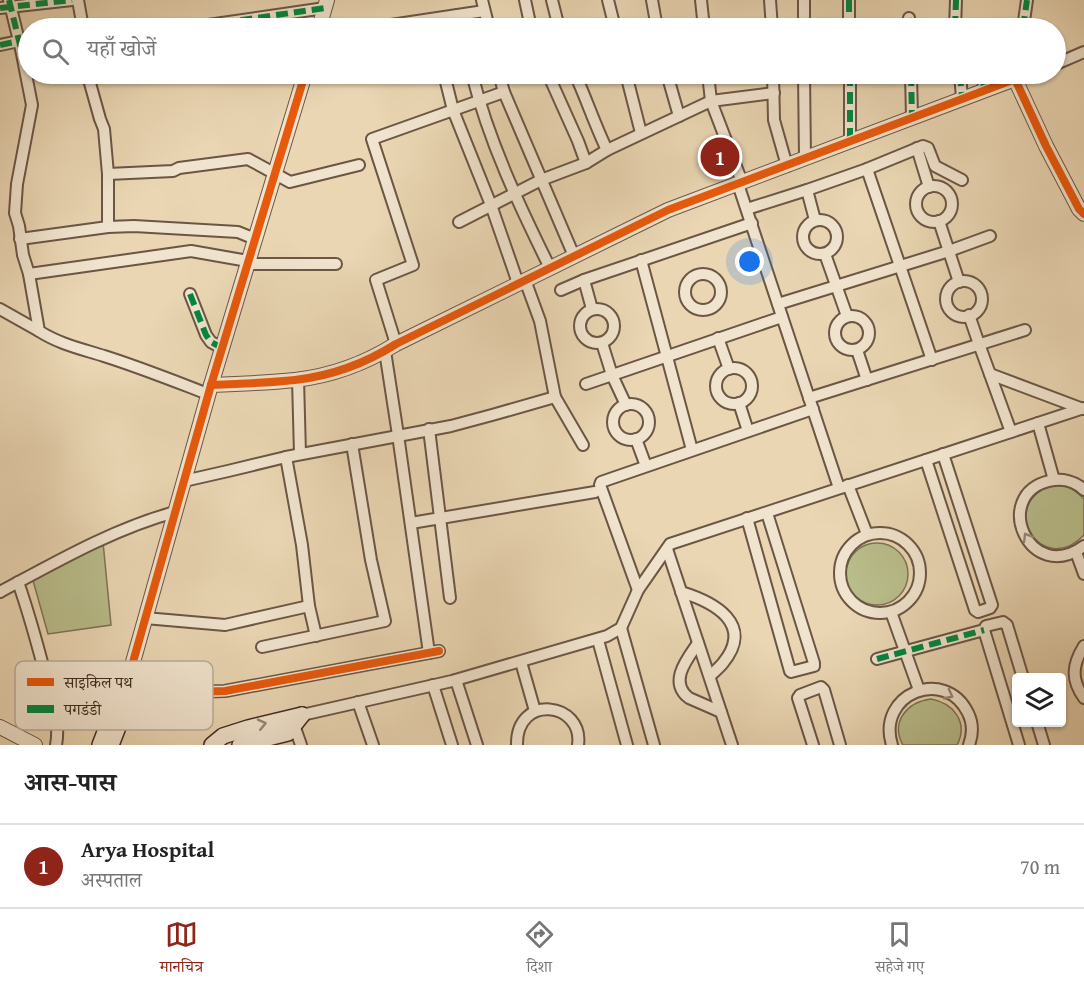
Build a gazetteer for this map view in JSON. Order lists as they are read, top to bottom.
{
  "legend": ["साइकिल पथ", "पगडंडी"],
  "page": {
    "search": "यहाँ खोजें",
    "pins": "1",
    "heading": "आस-पास",
    "list": [
      {
        "mark": "1",
        "name": "Arya Hospital",
        "note": "अस्पताल",
        "value": "70 m"
      }
    ],
    "nav": ["मानचित्र", "दिशा", "सहेजे गए"]
  }
}
